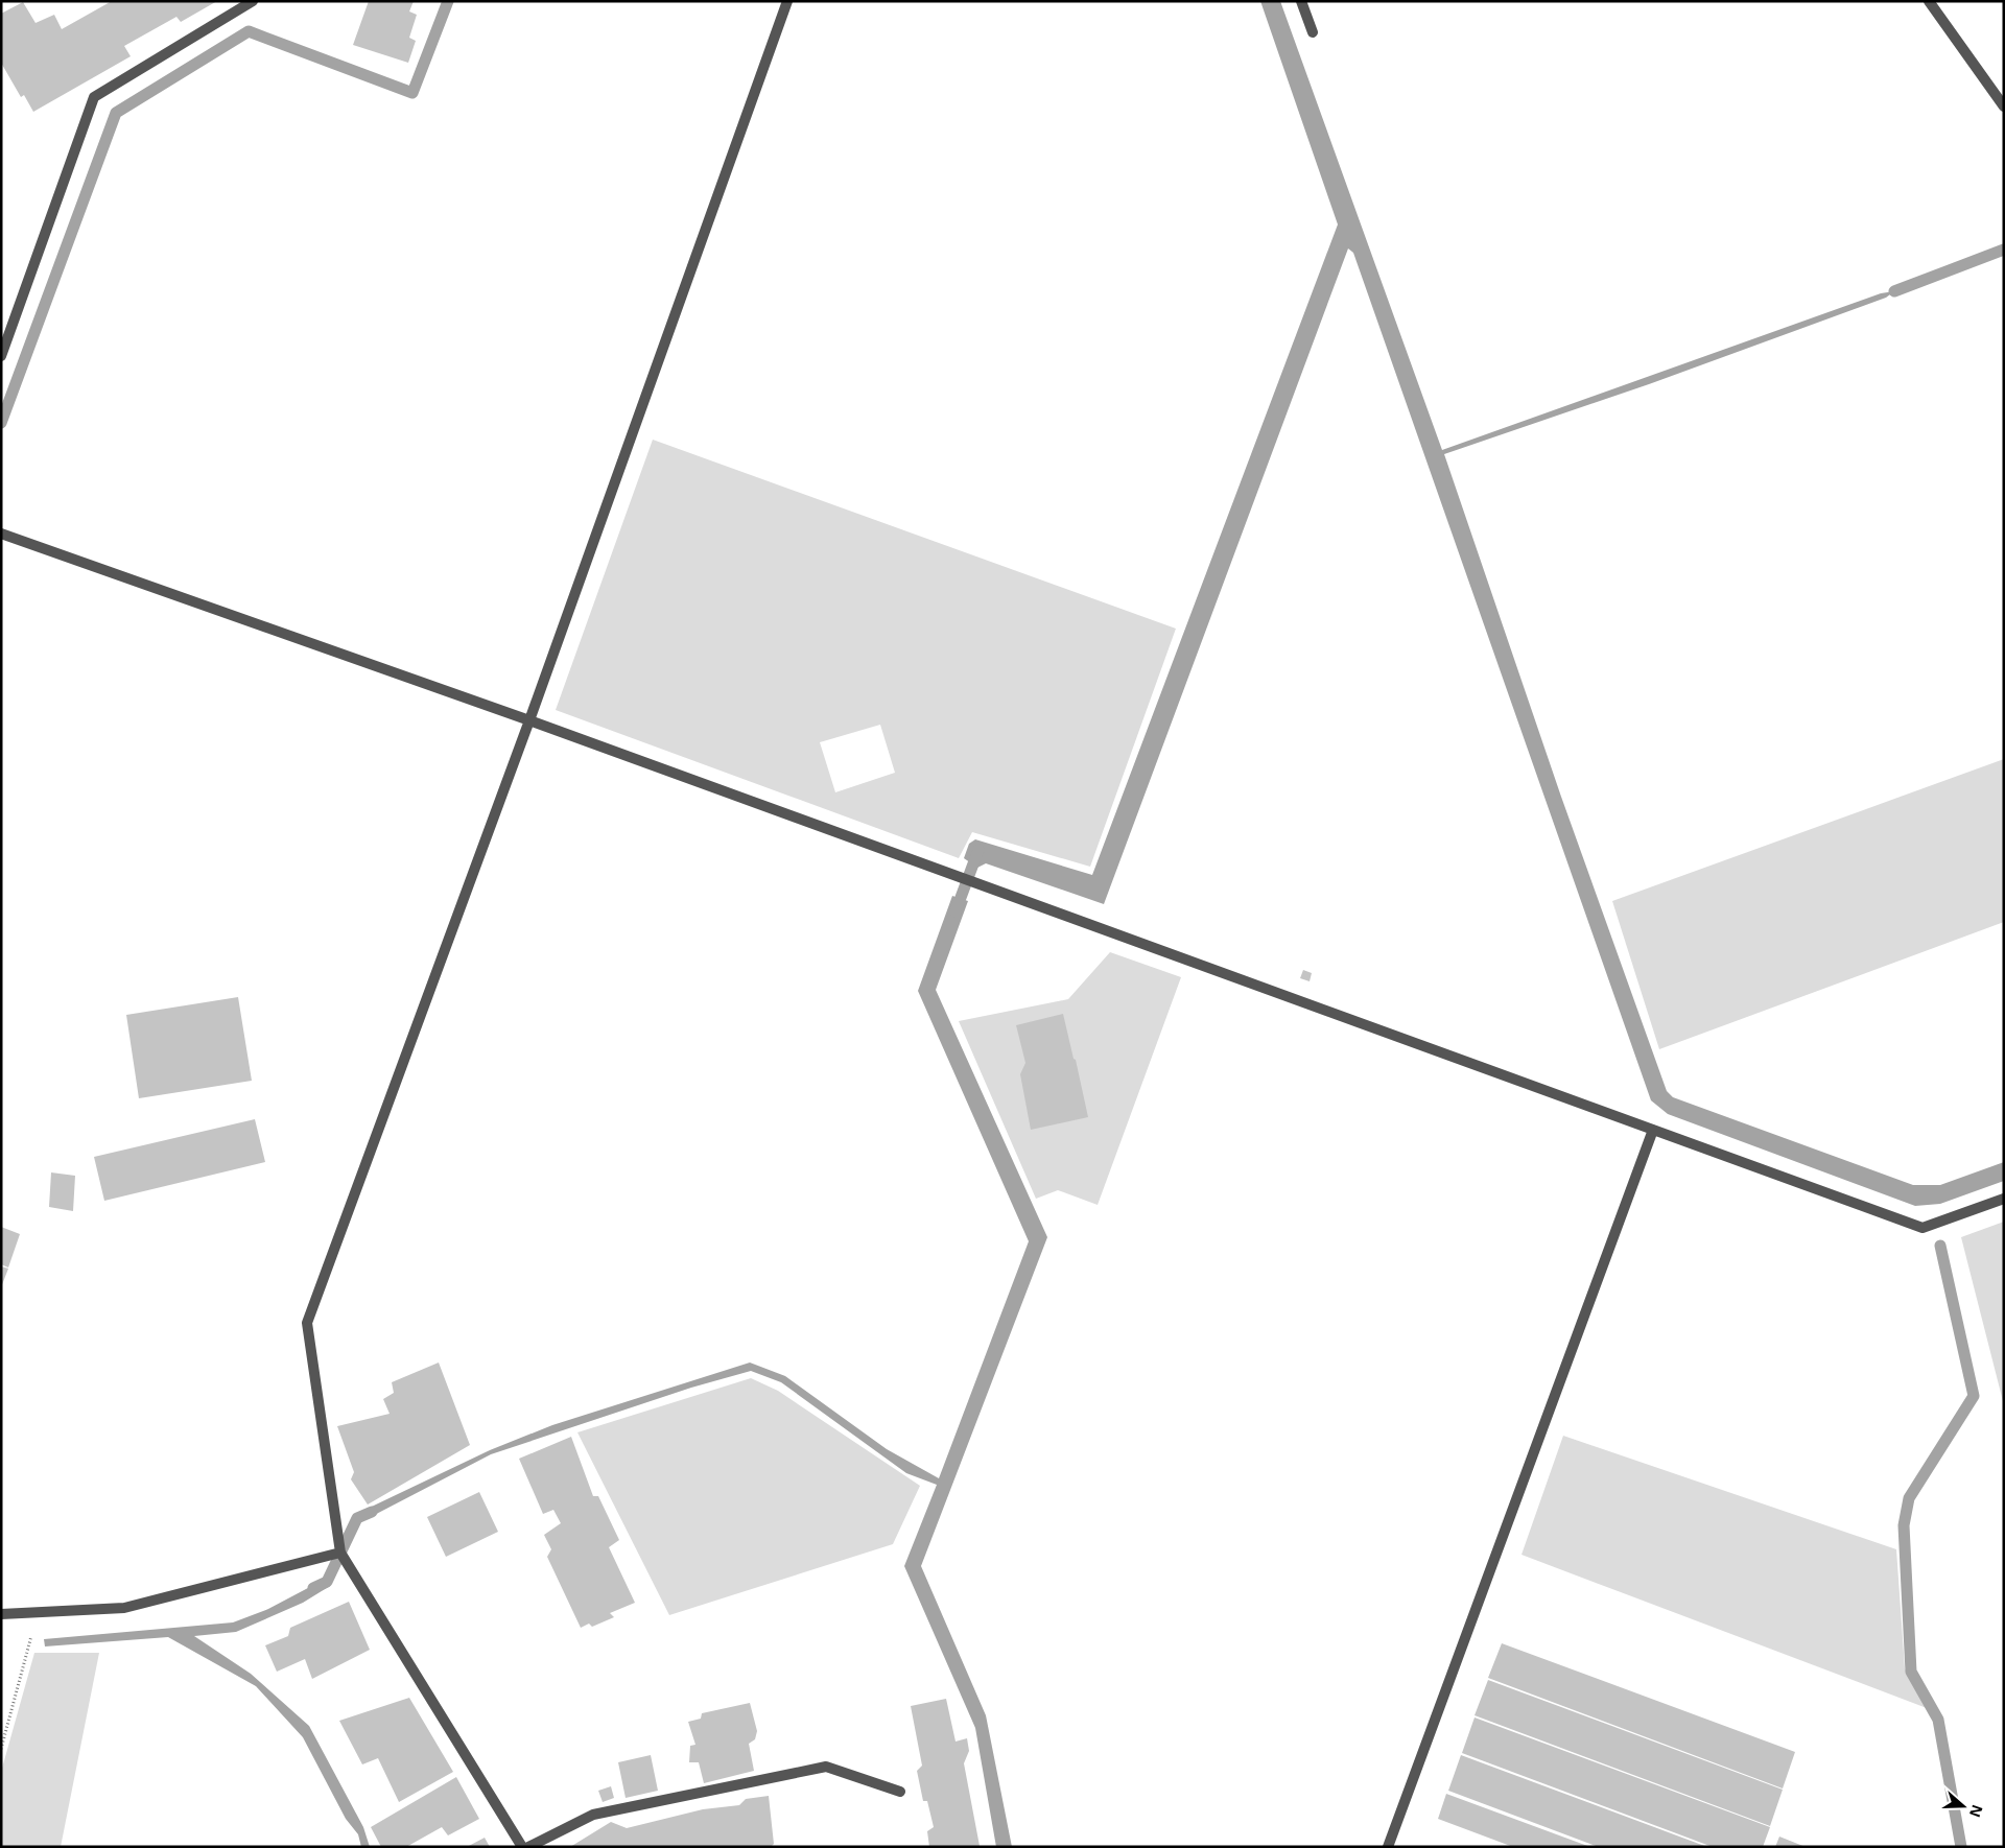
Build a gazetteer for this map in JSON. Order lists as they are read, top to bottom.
{
  "north": "right"
}
